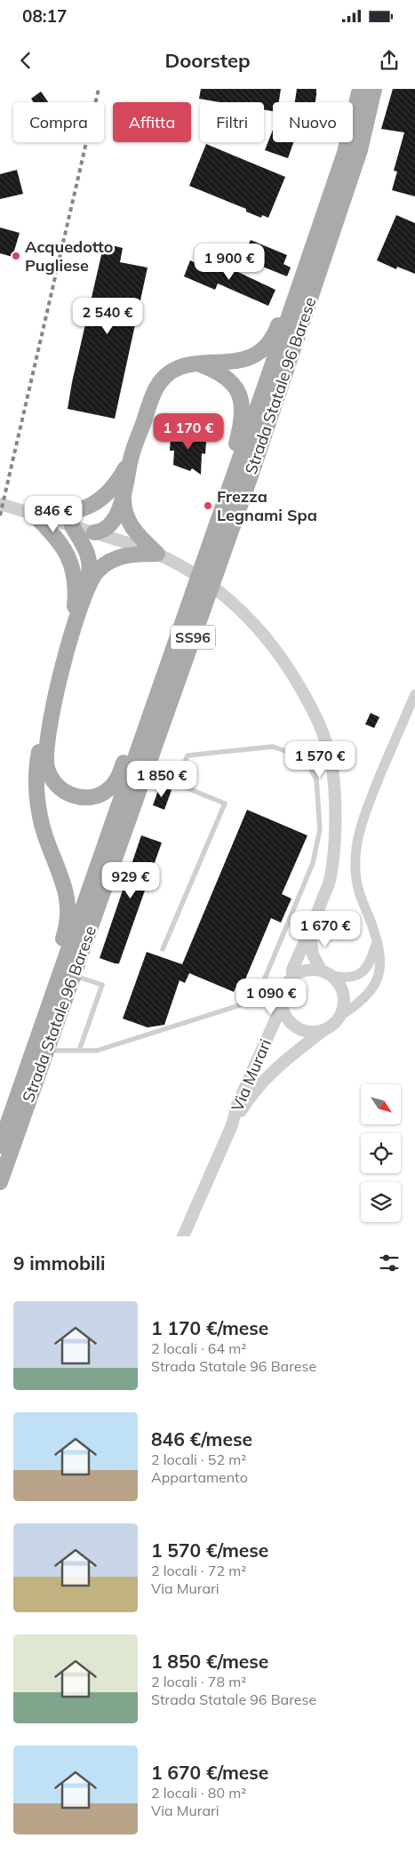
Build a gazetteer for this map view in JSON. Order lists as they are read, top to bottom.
{
  "streets": {
    "main road": ["Strada Statale 96 Barese", "SS96"],
    "street": ["Via Murari"]
  },
  "places": ["Acquedotto Pugliese", "Frezza Legnami Spa"],
  "north": "bottom right",
  "page": {
    "status": "08:17",
    "header": "Doorstep",
    "chip": [
      "Compra",
      "Affitta",
      "Filtri",
      "Nuovo"
    ],
    "price": [
      "1 900 €",
      "2 540 €",
      "1 170 €",
      "846 €",
      "1 570 €",
      "1 850 €",
      "929 €",
      "1 670 €",
      "1 090 €"
    ],
    "heading": "9 immobili",
    "list": [
      {
        "name": "1 170 €/mese",
        "note": "2 locali · 64 m² · Strada Statale 96 Barese"
      },
      {
        "name": "846 €/mese",
        "note": "2 locali · 52 m² · Appartamento"
      },
      {
        "name": "1 570 €/mese",
        "note": "2 locali · 72 m² · Via Murari"
      },
      {
        "name": "1 850 €/mese",
        "note": "2 locali · 78 m² · Strada Statale 96 Barese"
      },
      {
        "name": "1 670 €/mese",
        "note": "2 locali · 80 m² · Via Murari"
      }
    ]
  }
}
